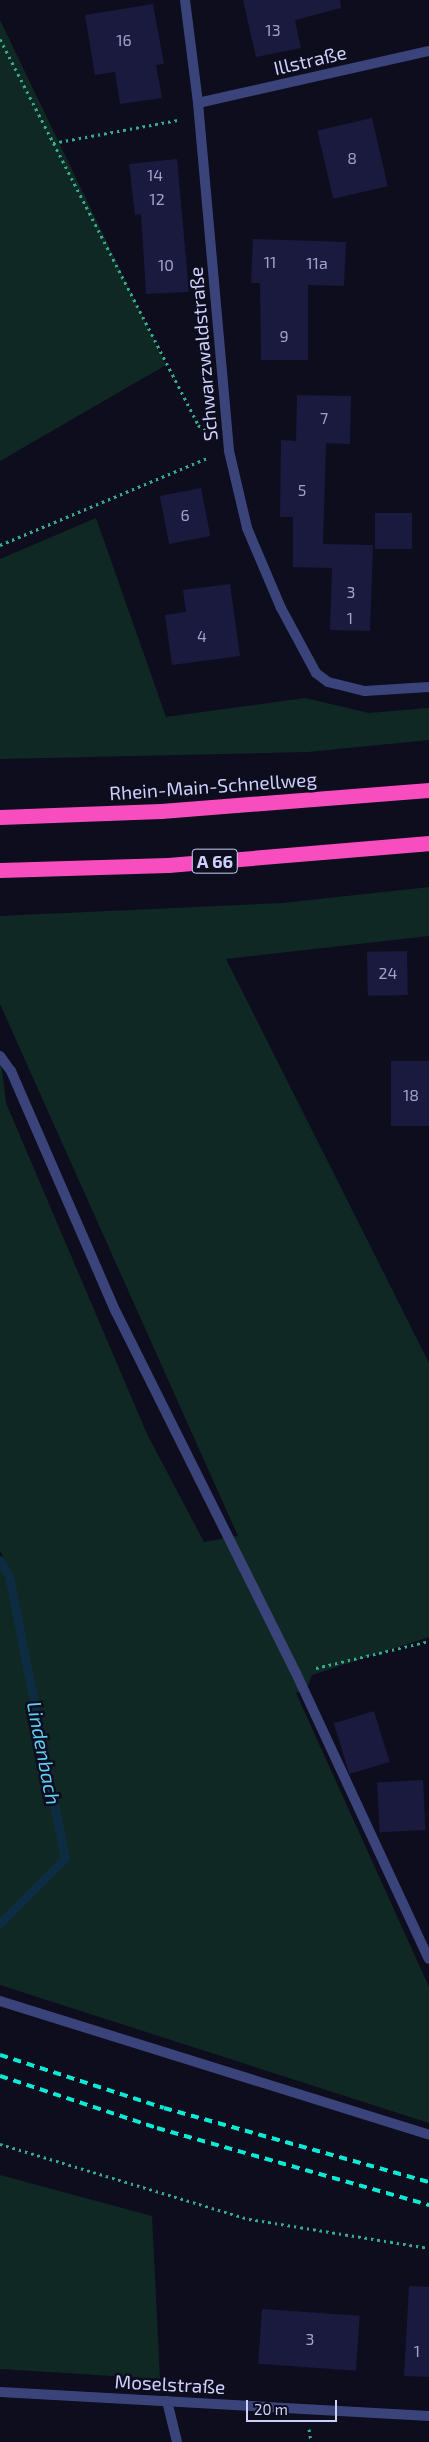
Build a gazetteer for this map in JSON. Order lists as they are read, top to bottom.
{
  "streets": {
    "highway": ["Rhein-Main-Schnellweg", "A 66"],
    "street": ["Illstraße", "Schwarzwaldstraße", "Moselstraße"]
  },
  "crossings": [
    ["Illstraße", "Schwarzwaldstraße"]
  ],
  "water": ["Lindenbach"],
  "house_numbers": [
    "13",
    "16",
    "8",
    "14",
    "12",
    "11",
    "11a",
    "10",
    "9",
    "7",
    "5",
    "6",
    "3",
    "1",
    "4",
    "24",
    "18",
    "3",
    "1"
  ],
  "scale_bar": "20 m"
}
